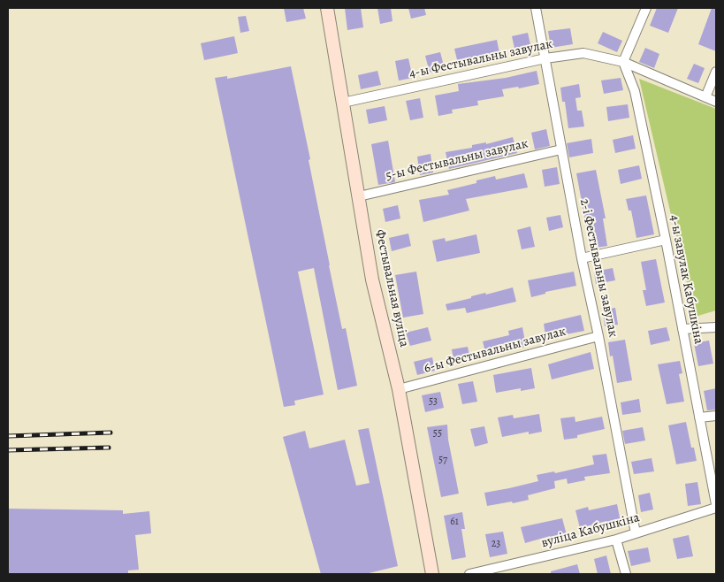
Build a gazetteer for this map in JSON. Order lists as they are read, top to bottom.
{
  "streets": {
    "street": [
      "4-ы Фестывальны завулак",
      "5-ы Фестывальны завулак",
      "2-і Фестывальны завулак",
      "4-ы завулак Кабушкіна",
      "Фестывальная вуліца",
      "6-ы Фестывальны завулак",
      "вуліца Кабушкіна"
    ]
  },
  "crossings": [
    ["4-ы Фестывальны завулак", "2-і Фестывальны завулак"],
    ["4-ы Фестывальны завулак", "4-ы завулак Кабушкіна"],
    ["4-ы Фестывальны завулак", "Фестывальная вуліца"],
    ["5-ы Фестывальны завулак", "2-і Фестывальны завулак"],
    ["5-ы Фестывальны завулак", "Фестывальная вуліца"],
    ["2-і Фестывальны завулак", "6-ы Фестывальны завулак"],
    ["2-і Фестывальны завулак", "вуліца Кабушкіна"],
    ["Фестывальная вуліца", "6-ы Фестывальны завулак"]
  ],
  "house_numbers": [
    "53",
    "55",
    "57",
    "61",
    "23"
  ]
}
